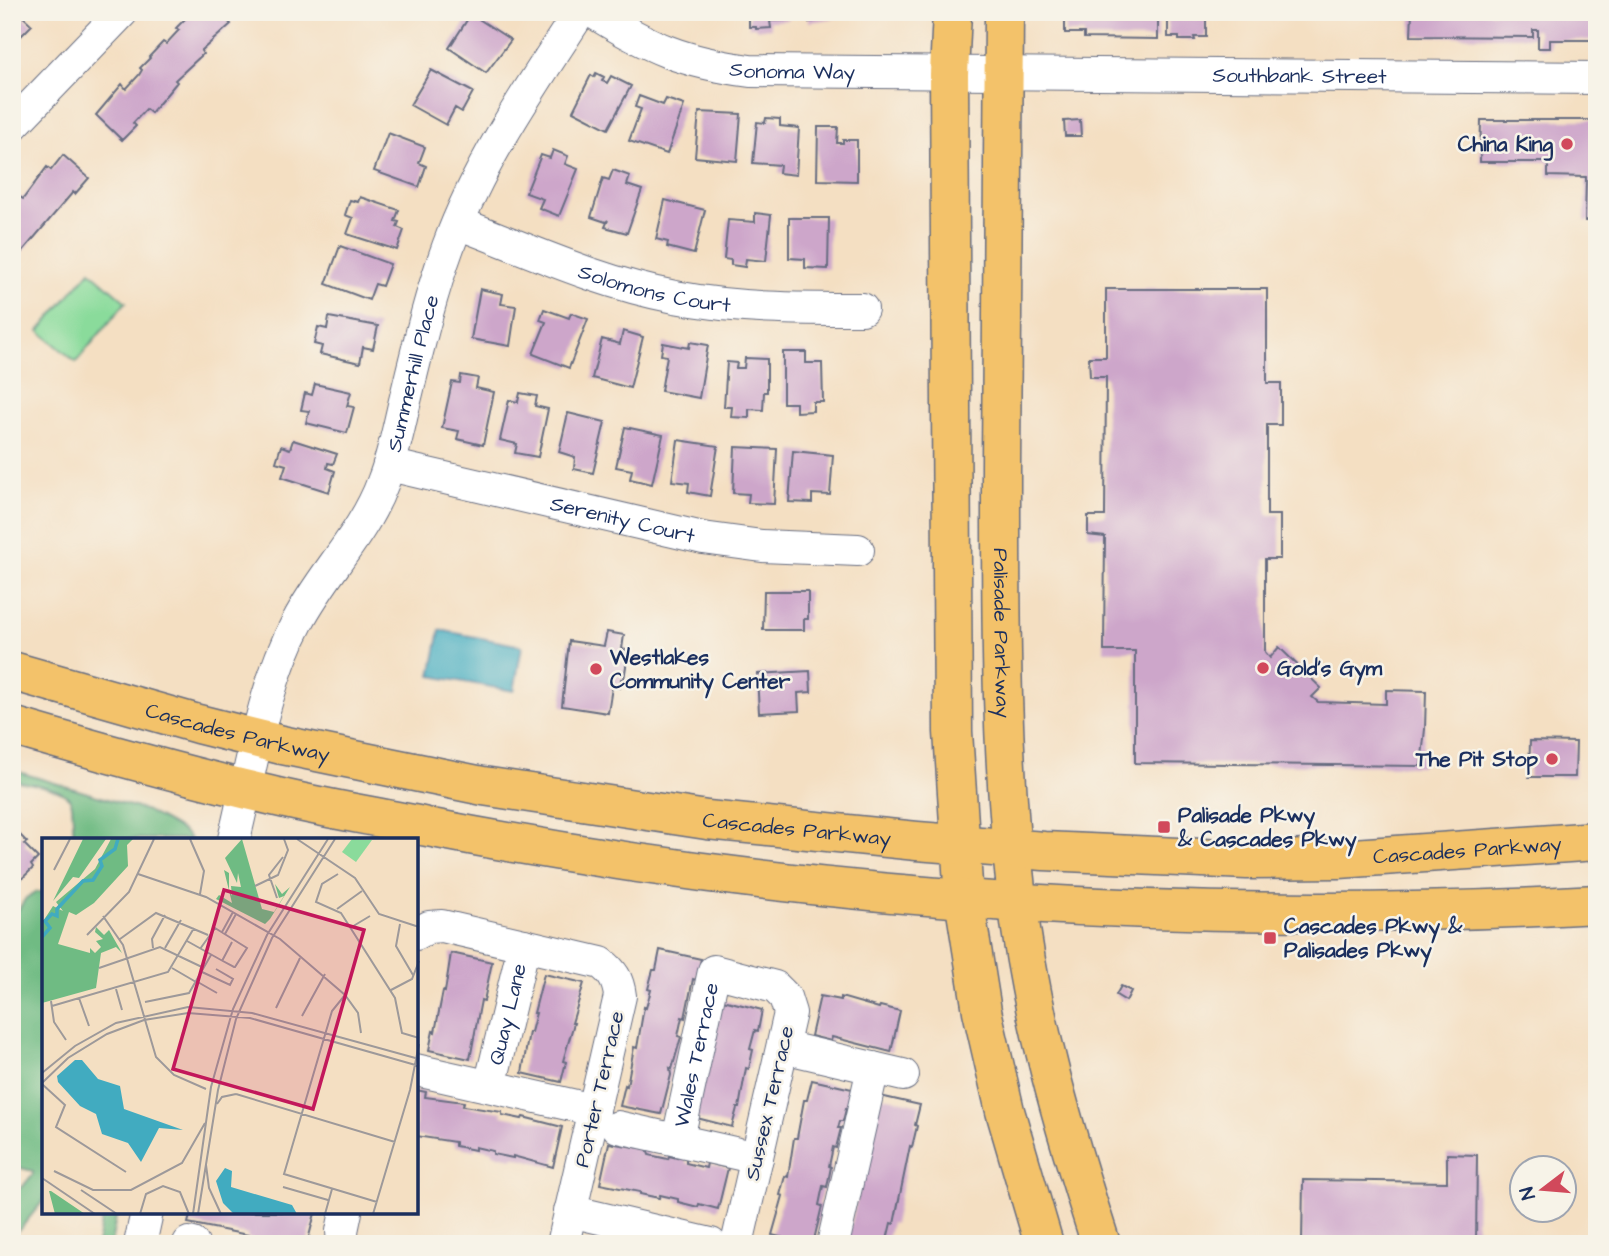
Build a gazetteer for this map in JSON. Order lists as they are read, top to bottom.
{
  "streets": {
    "main road": ["Palisade Parkway", "Cascades Parkway"],
    "street": [
      "Sonoma Way",
      "Southbank Street",
      "Solomons Court",
      "Summerhill Place",
      "Serenity Court",
      "Quay Lane",
      "Wales Terrace",
      "Porter Terrace",
      "Sussex Terrace"
    ]
  },
  "crossings": [
    ["Sonoma Way", "Southbank Street"],
    ["Sonoma Way", "Palisade Parkway"],
    ["Southbank Street", "Palisade Parkway"],
    ["Solomons Court", "Summerhill Place"],
    ["Summerhill Place", "Serenity Court"],
    ["Summerhill Place", "Cascades Parkway"],
    ["Palisade Parkway", "Cascades Parkway"],
    ["Quay Lane", "Wales Terrace"],
    ["Quay Lane", "Porter Terrace"],
    ["Wales Terrace", "Porter Terrace"],
    ["Wales Terrace", "Sussex Terrace"]
  ],
  "places": {
    "other": [
      "China King",
      "Gold's Gym",
      "Westlakes Community Center",
      "The Pit Stop"
    ],
    "transit": ["Palisade Pkwy & Cascades Pkwy", "Cascades Pkwy & Palisades Pkwy"]
  },
  "north": "left"
}
